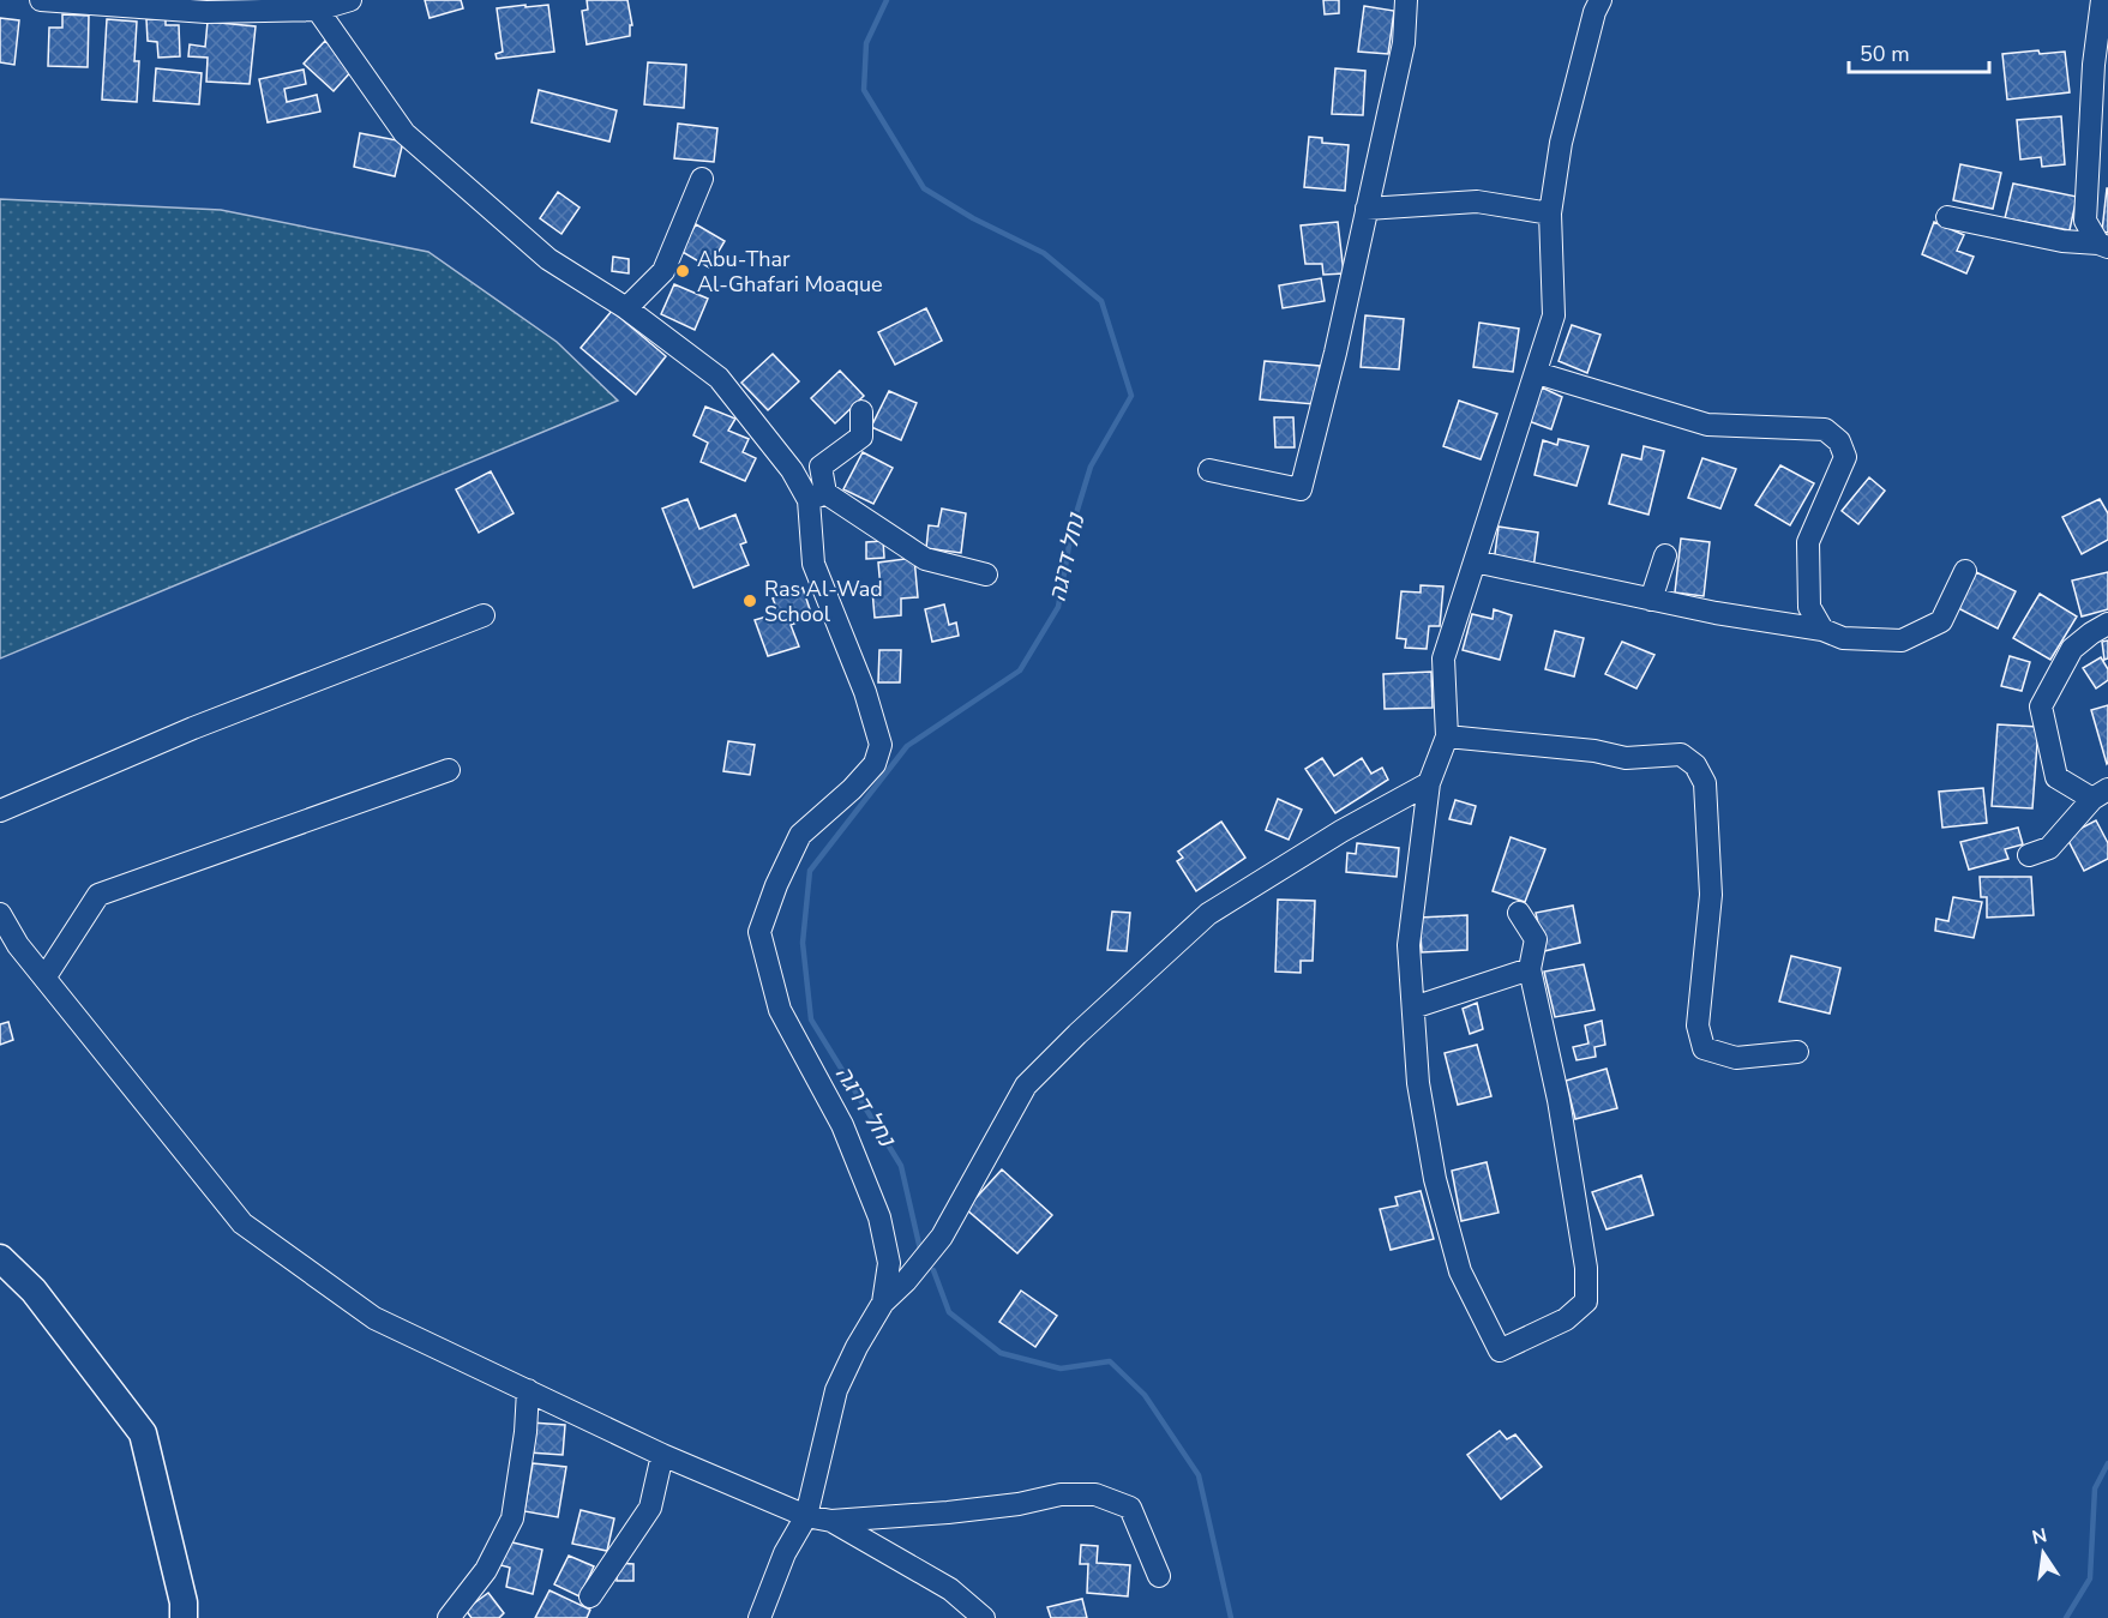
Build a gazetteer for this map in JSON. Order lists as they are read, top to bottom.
{
  "water": ["נחל דרגה"],
  "places": ["Abu-Thar Al-Ghafari Moaque", "Ras Al-Wad School"],
  "scale_bar": "50 m",
  "north": "top"
}
